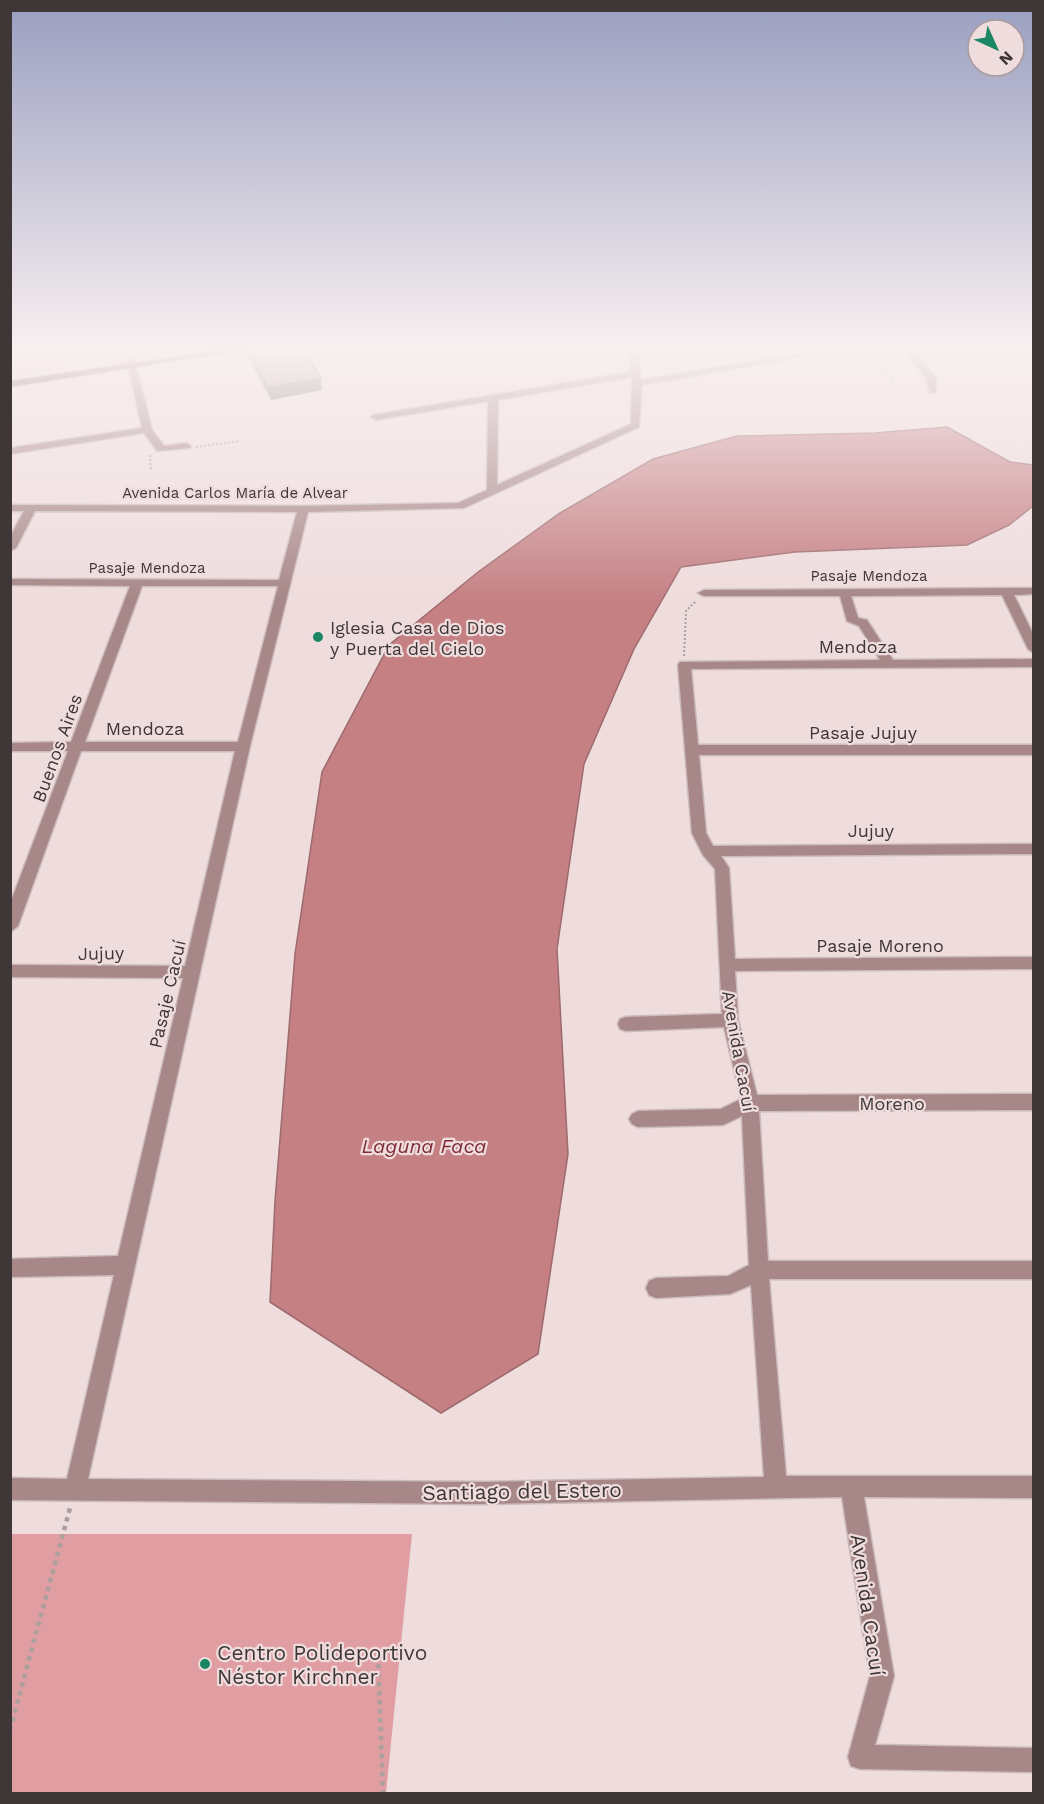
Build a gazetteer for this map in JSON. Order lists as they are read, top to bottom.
{
  "streets": {
    "street": [
      "Avenida Carlos María de Alvear",
      "Pasaje Mendoza",
      "Mendoza",
      "Pasaje Jujuy",
      "Buenos Aires",
      "Jujuy",
      "Pasaje Moreno",
      "Pasaje Cacuí",
      "Avenida Cacuí",
      "Moreno",
      "Santiago del Estero"
    ]
  },
  "crossings": [
    ["Avenida Carlos María de Alvear", "Pasaje Cacuí"],
    ["Pasaje Mendoza", "Buenos Aires"],
    ["Pasaje Mendoza", "Pasaje Cacuí"],
    ["Mendoza", "Buenos Aires"],
    ["Mendoza", "Pasaje Cacuí"],
    ["Mendoza", "Avenida Cacuí"],
    ["Pasaje Jujuy", "Avenida Cacuí"],
    ["Jujuy", "Pasaje Cacuí"],
    ["Jujuy", "Avenida Cacuí"],
    ["Pasaje Moreno", "Avenida Cacuí"],
    ["Pasaje Cacuí", "Santiago del Estero"],
    ["Avenida Cacuí", "Moreno"],
    ["Avenida Cacuí", "Santiago del Estero"]
  ],
  "water": ["Laguna Faca"],
  "places": ["Iglesia Casa de Dios y Puerta del Cielo", "Centro Polideportivo Néstor Kirchner"],
  "north": "bottom right"
}
